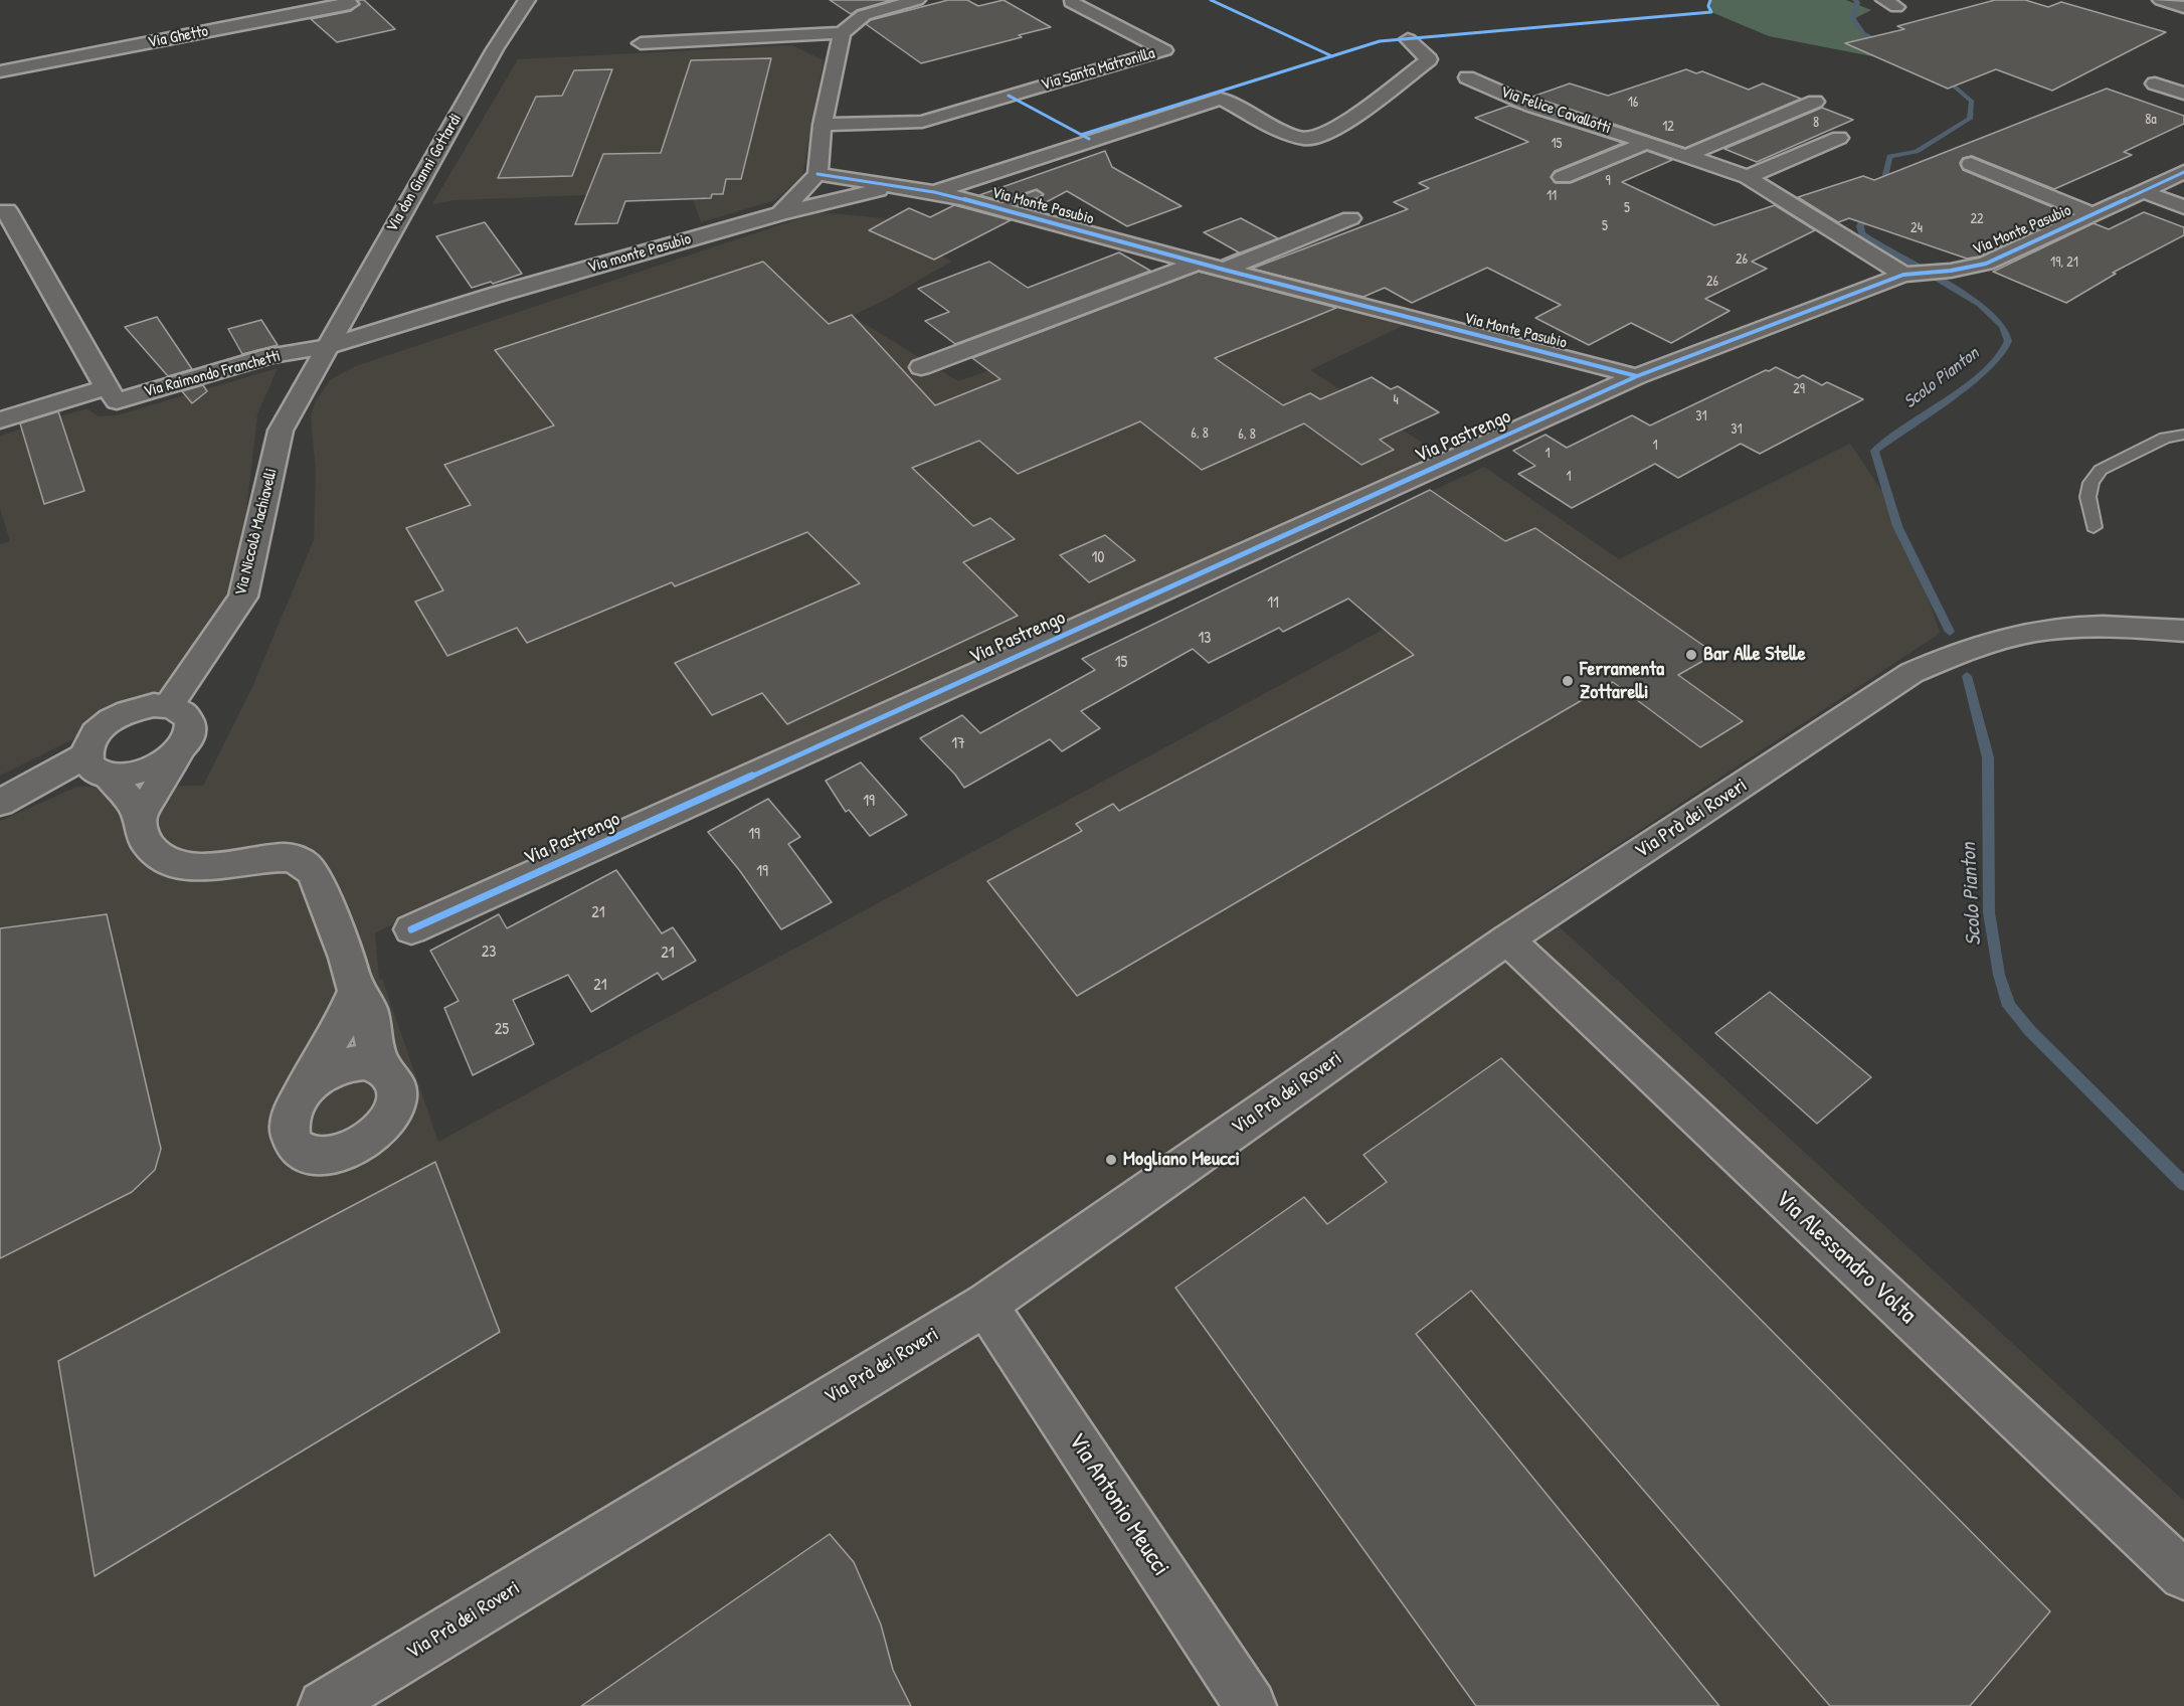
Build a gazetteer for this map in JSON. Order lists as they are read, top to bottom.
{
  "streets": {
    "street": [
      "Via Ghetto",
      "Via Santa Matronilla",
      "Via Felice Cavallotti",
      "Via don Gianni Gottardi",
      "Via Monte Pasubio",
      "Via monte Pasubio",
      "Via Raimondo Franchetti",
      "Via Pastrengo",
      "Via Niccolò Machiavelli",
      "Via Prà dei Roveri",
      "Via Alessandro Volta",
      "Via Antonio Meucci"
    ]
  },
  "crossings": [
    ["Via Felice Cavallotti", "Via Monte Pasubio"],
    ["Via don Gianni Gottardi", "Via monte Pasubio"],
    ["Via don Gianni Gottardi", "Via Raimondo Franchetti"],
    ["Via don Gianni Gottardi", "Via Niccolò Machiavelli"],
    ["Via Monte Pasubio", "Via monte Pasubio"],
    ["Via Monte Pasubio", "Via Pastrengo"],
    ["Via monte Pasubio", "Via Raimondo Franchetti"],
    ["Via monte Pasubio", "Via Niccolò Machiavelli"],
    ["Via Raimondo Franchetti", "Via Niccolò Machiavelli"],
    ["Via Prà dei Roveri", "Via Alessandro Volta"],
    ["Via Prà dei Roveri", "Via Antonio Meucci"]
  ],
  "water": ["Scolo Pianton"],
  "places": ["Bar Alle Stelle", "Ferramenta Zottarelli", "Mogliano Meucci"],
  "house_numbers": [
    "16",
    "8a",
    "8",
    "12",
    "15",
    "9",
    "11",
    "5",
    "22",
    "5",
    "24",
    "26",
    "19, 21",
    "26",
    "29",
    "4",
    "31",
    "31",
    "6, 8",
    "6, 8",
    "1",
    "1",
    "1",
    "10",
    "11",
    "13",
    "15",
    "17",
    "19",
    "19",
    "19",
    "21",
    "23",
    "21",
    "21",
    "25"
  ]
}
